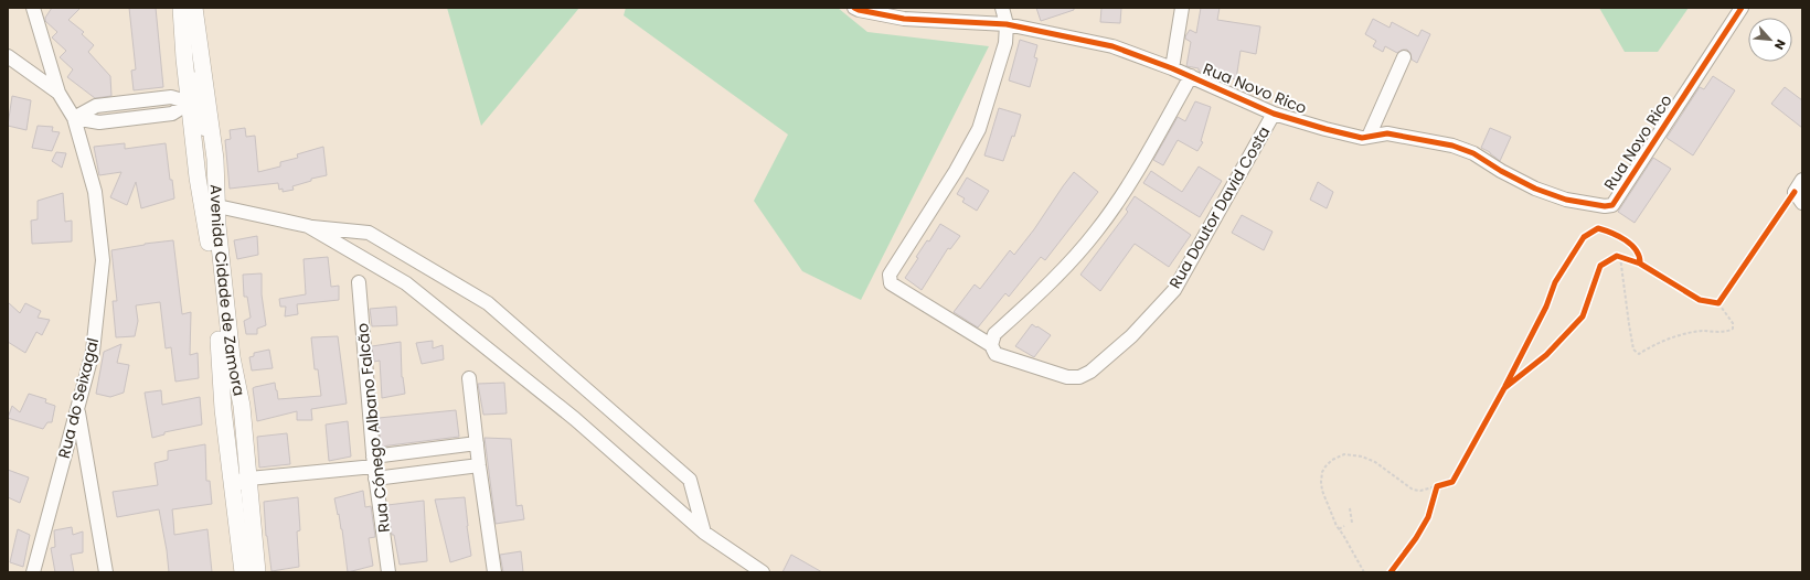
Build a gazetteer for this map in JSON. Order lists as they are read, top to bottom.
{
  "streets": {
    "street": [
      "Rua Novo Rico",
      "Rua Doutor David Costa",
      "Avenida Cidade de Zamora",
      "Rua do Seixagal",
      "Rua Cónego Albano Falcão"
    ]
  },
  "crossings": [
    ["Rua Novo Rico", "Rua Doutor David Costa"]
  ],
  "north": "bottom right"
}
